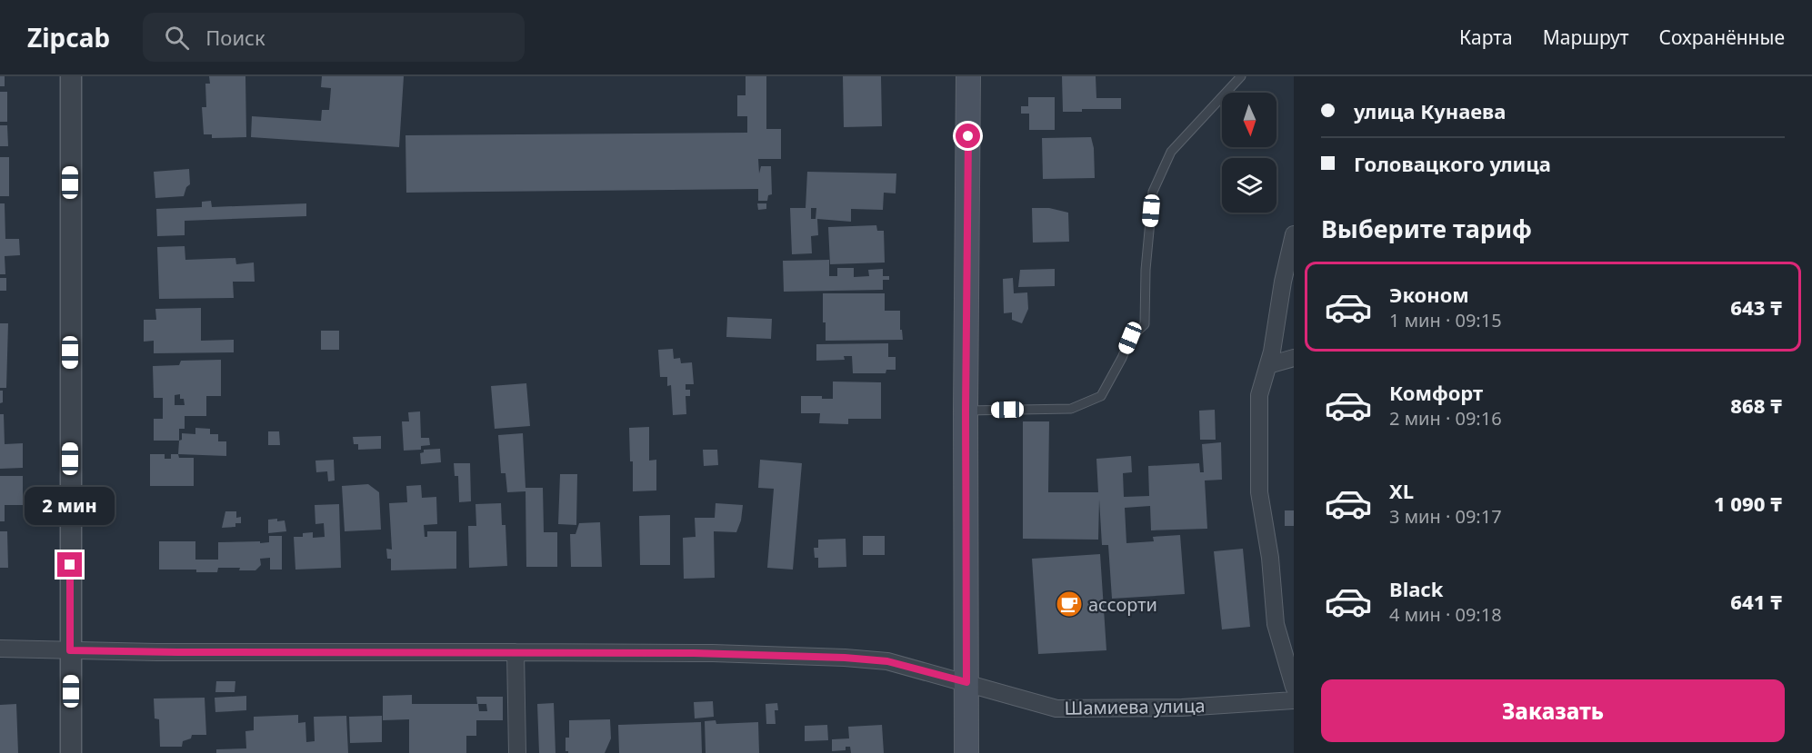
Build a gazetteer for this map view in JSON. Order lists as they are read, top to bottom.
{
  "streets": {
    "street": ["Шамиева улица"]
  },
  "places": {
    "cafe": ["ассорти"]
  },
  "north": "bottom",
  "page": {
    "header": "Zipcab",
    "search": "Поиск",
    "nav": ["Карта", "Маршрут", "Сохранённые"],
    "banner": ["улица Кунаева", "Головацкого улица"],
    "heading": "Выберите тариф",
    "list": [
      {
        "name": "Эконом",
        "note": "1 мин · 09:15",
        "value": "643 ₸"
      },
      {
        "name": "Комфорт",
        "note": "2 мин · 09:16",
        "value": "868 ₸"
      },
      {
        "name": "XL",
        "note": "3 мин · 09:17",
        "value": "1 090 ₸"
      },
      {
        "name": "Black",
        "note": "4 мин · 09:18",
        "value": "641 ₸"
      }
    ],
    "bubble": "2 мин",
    "buttons": "Заказать"
  }
}
